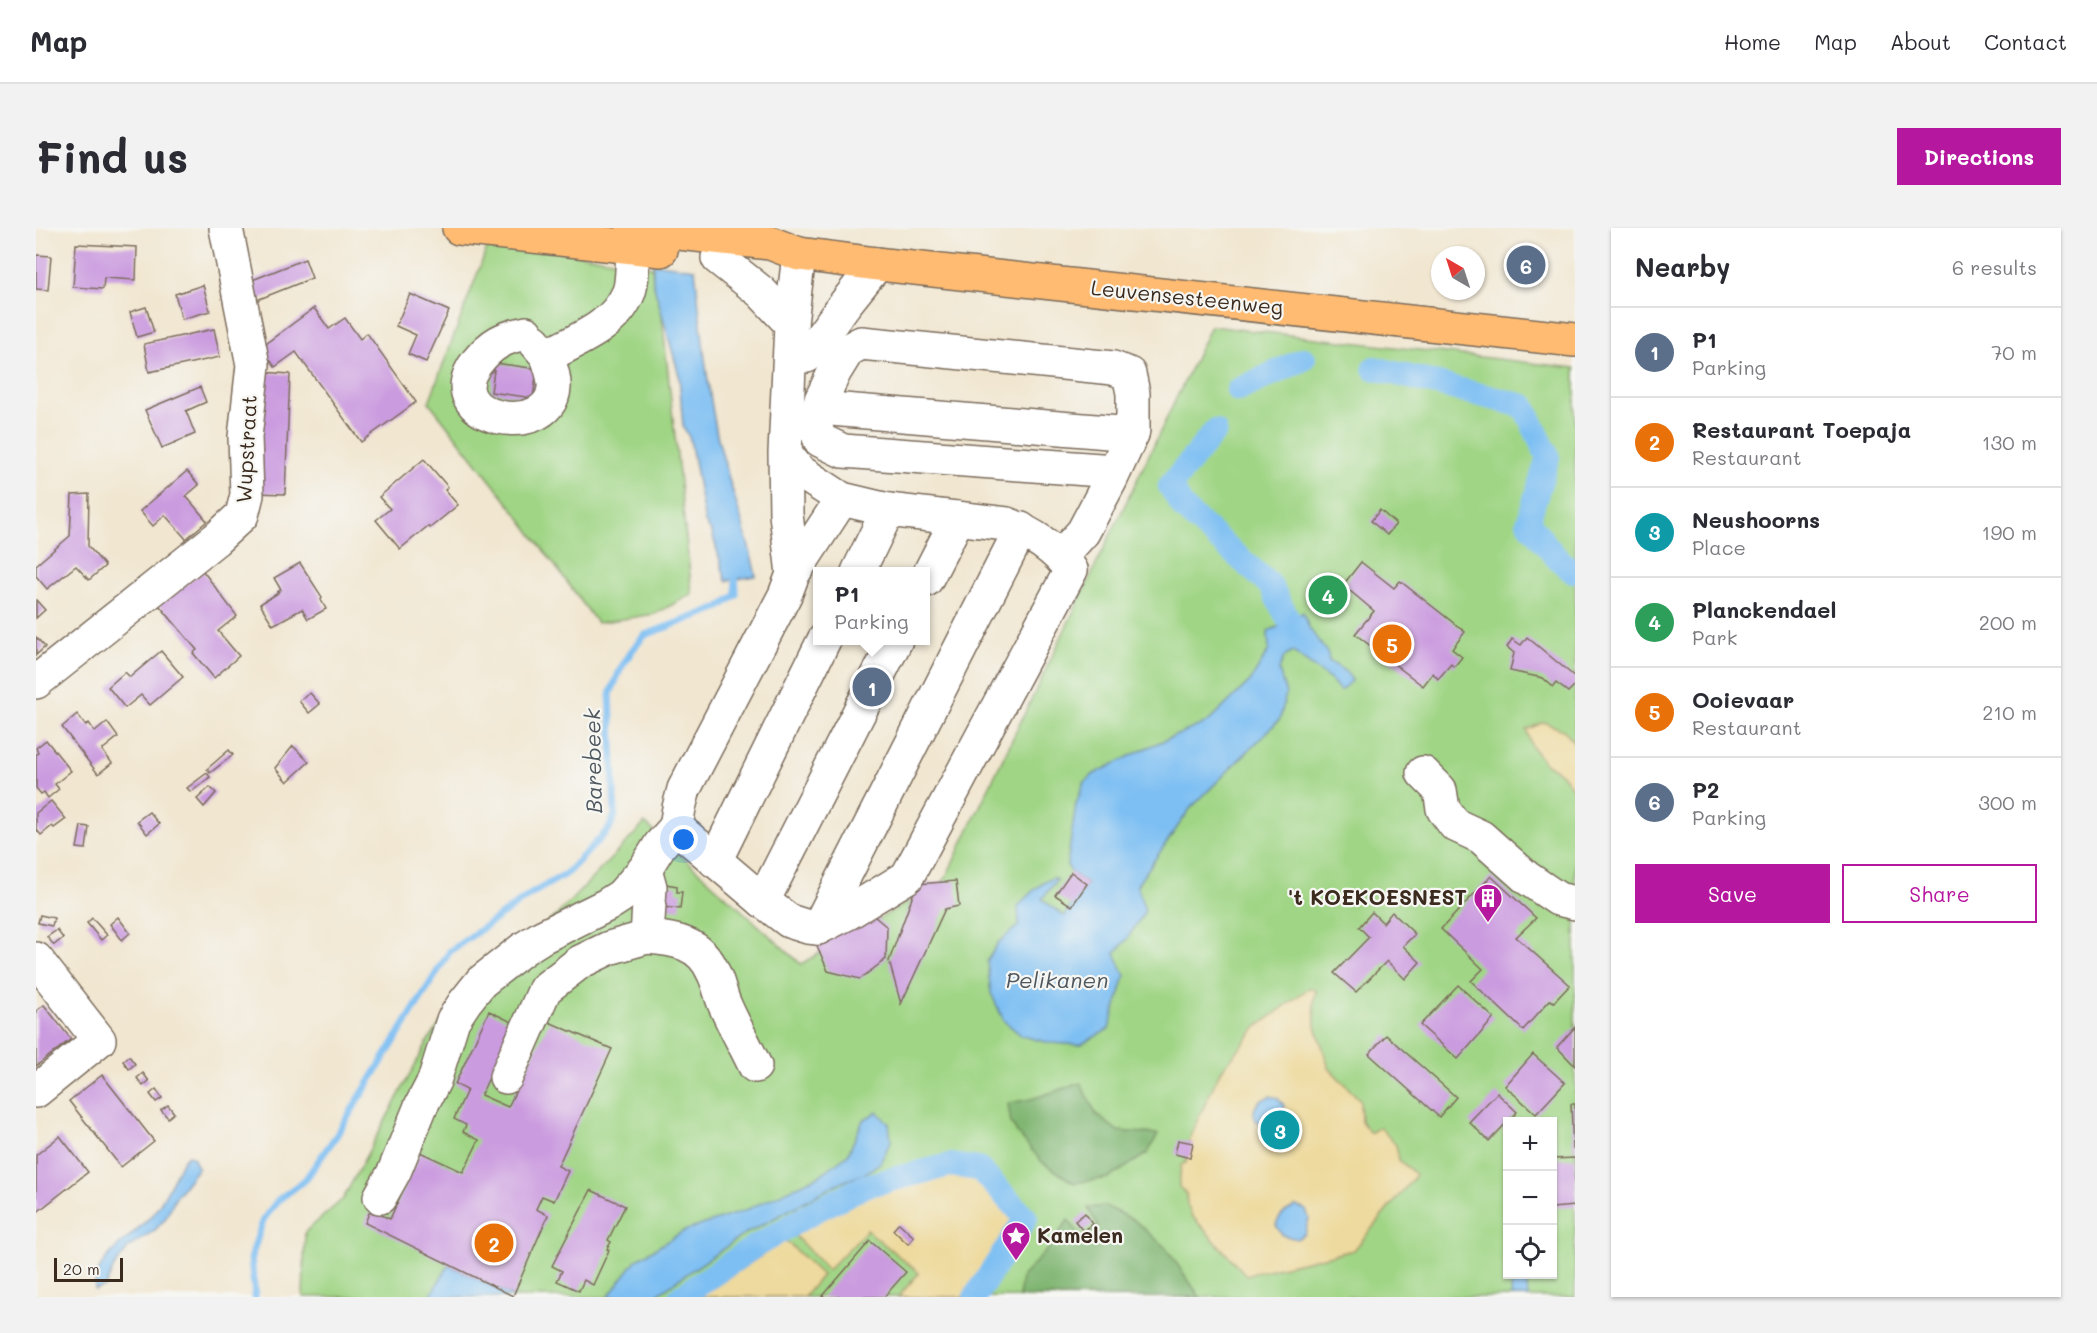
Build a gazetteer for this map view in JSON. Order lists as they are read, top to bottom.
{
  "streets": {
    "main road": ["Leuvensesteenweg"],
    "street": ["Wupstraat"]
  },
  "water": ["Barebeek", "Pelikanen"],
  "places": {
    "building": ["'t KOEKOESNEST"],
    "place": ["Kamelen"]
  },
  "scale_bar": "20 m",
  "north": "top left",
  "page": {
    "header": "Map",
    "nav": [
      "Home",
      "Map",
      "About",
      "Contact"
    ],
    "buttons": [
      "Directions",
      ["Save", "Share"]
    ],
    "title": "Find us",
    "heading": ["Nearby", "6 results"],
    "pins": [
      "6",
      "4",
      "5",
      "1",
      "3",
      "2"
    ],
    "list": [
      {
        "mark": "1",
        "name": "P1",
        "note": "Parking",
        "value": "70 m"
      },
      {
        "mark": "2",
        "name": "Restaurant Toepaja",
        "note": "Restaurant",
        "value": "130 m"
      },
      {
        "mark": "3",
        "name": "Neushoorns",
        "note": "Place",
        "value": "190 m"
      },
      {
        "mark": "4",
        "name": "Planckendael",
        "note": "Park",
        "value": "200 m"
      },
      {
        "mark": "5",
        "name": "Ooievaar",
        "note": "Restaurant",
        "value": "210 m"
      },
      {
        "mark": "6",
        "name": "P2",
        "note": "Parking",
        "value": "300 m"
      }
    ],
    "popup": ["P1", "Parking"],
    "map_buttons": ["+", "−"],
    "scale": "20 m"
  }
}
